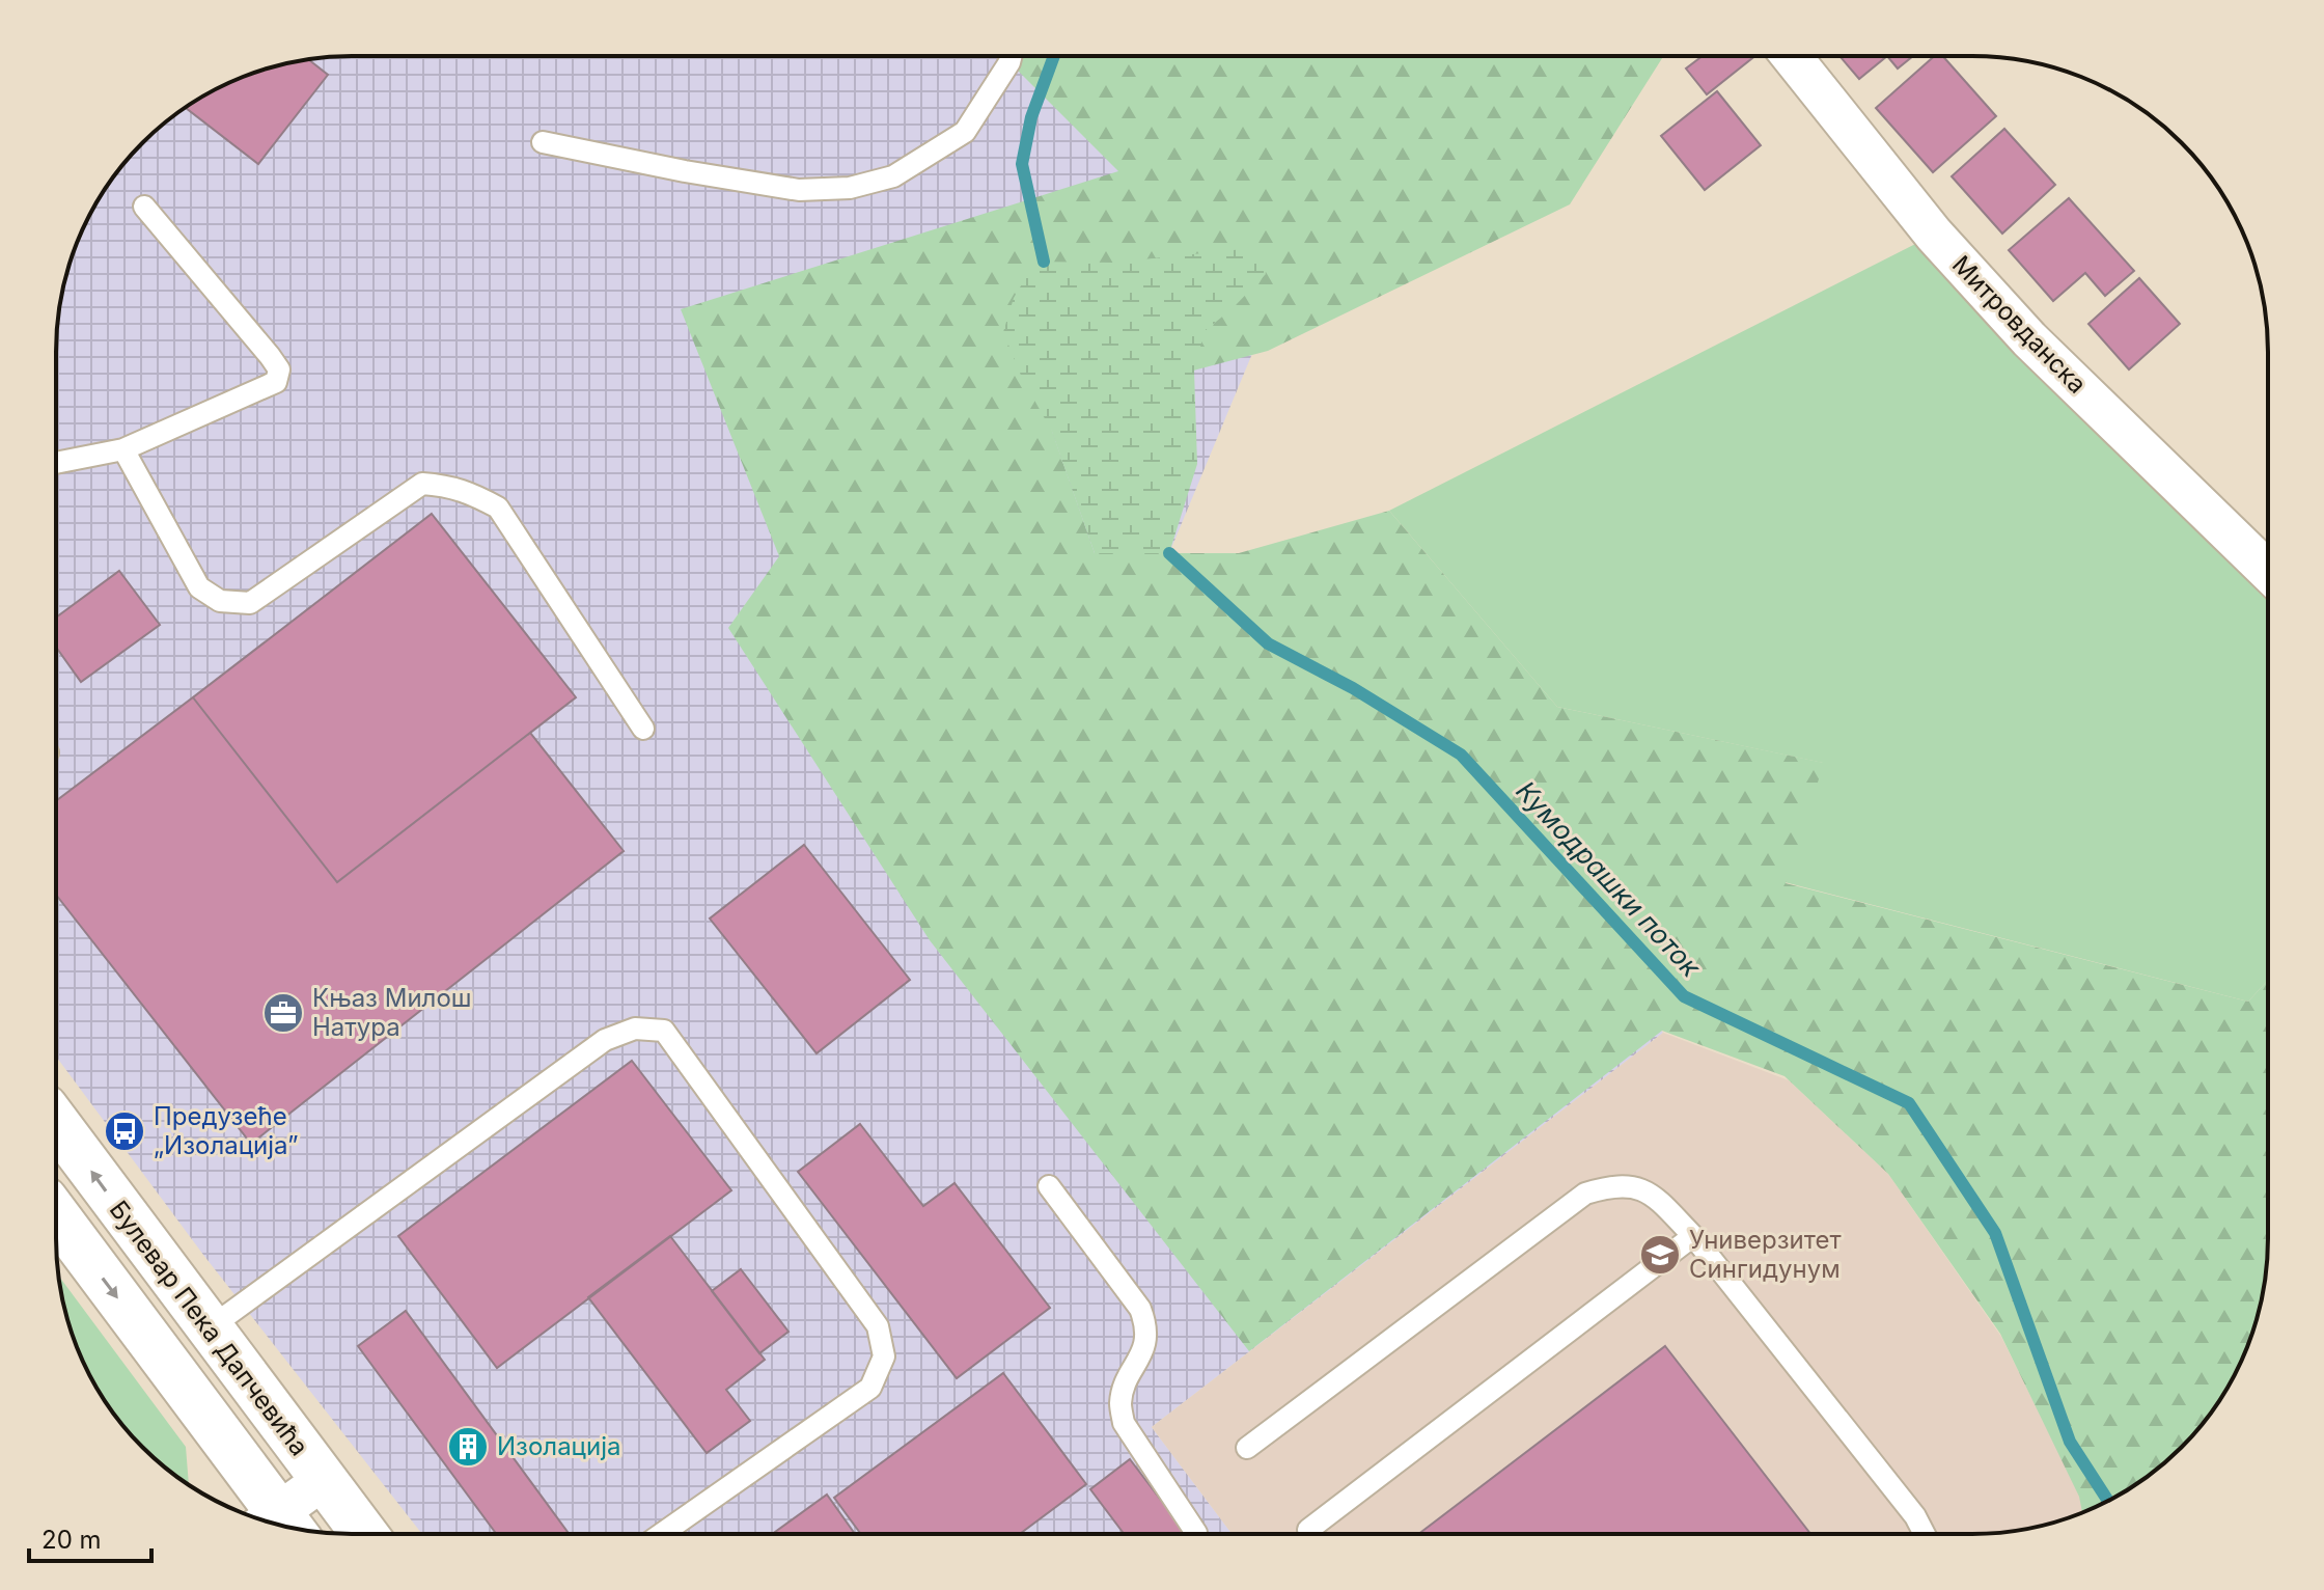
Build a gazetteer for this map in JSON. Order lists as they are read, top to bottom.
{
  "streets": {
    "street": ["Митровданска", "Булевар Пека Дапчевића"]
  },
  "water": ["Кумодрашки поток"],
  "places": {
    "office": ["Књаз Милош Натура"],
    "bus stop": ["Предузеће „Изолација”"],
    "school or university": ["Универзитет Сингидунум"],
    "building": ["Изолација"]
  },
  "scale_bar": "20 m"
}
